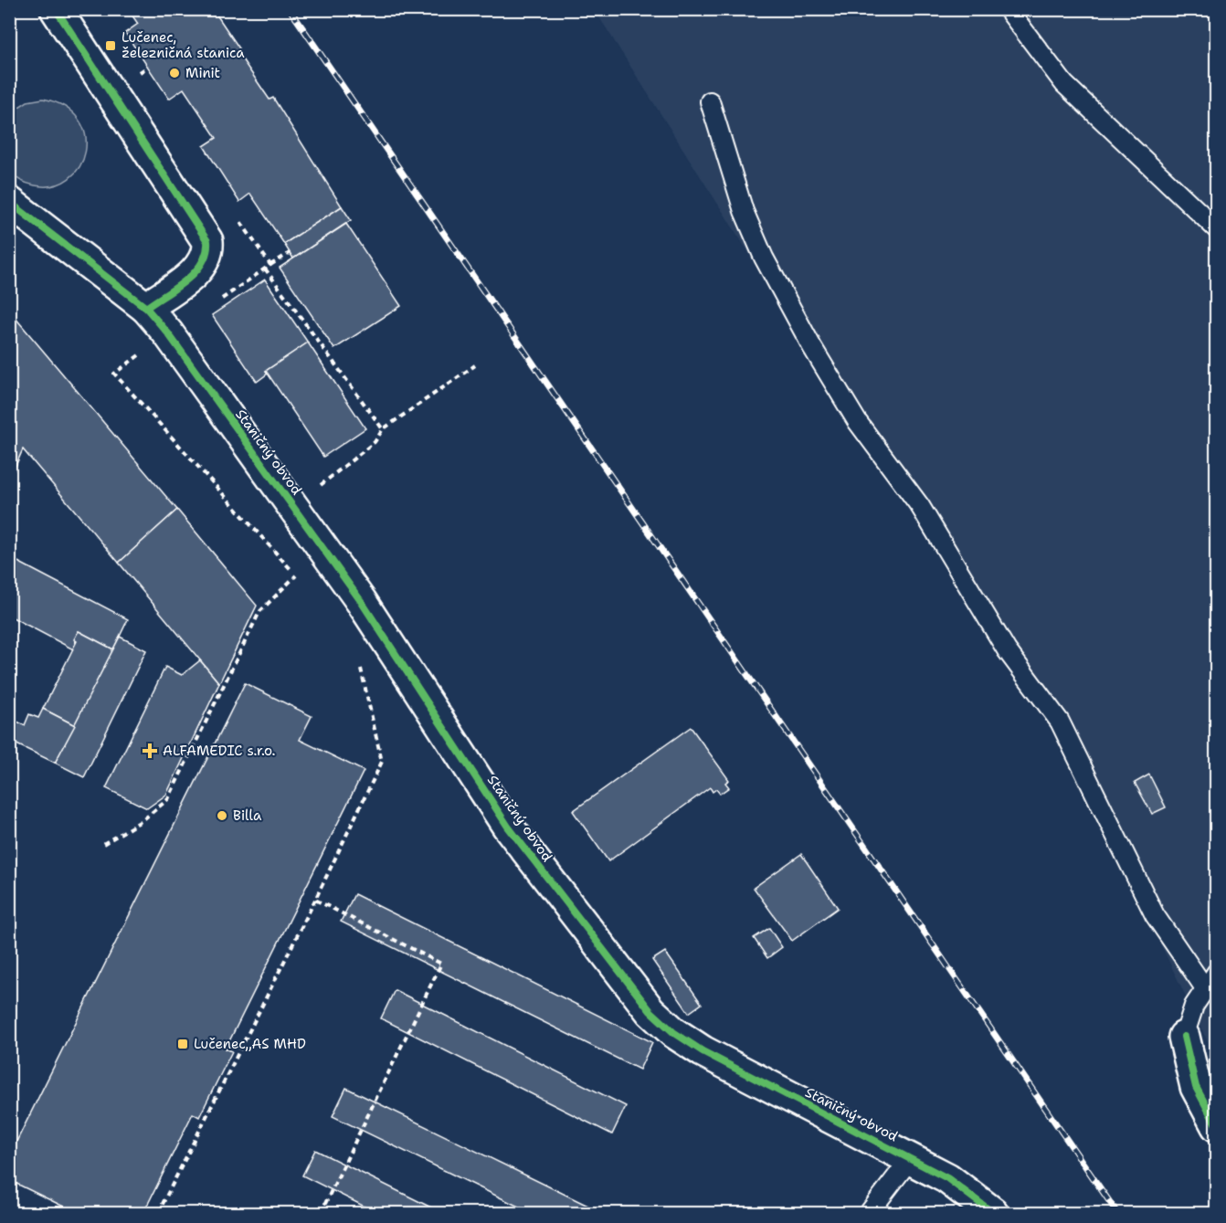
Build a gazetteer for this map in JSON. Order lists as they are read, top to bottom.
{
  "streets": {
    "street": ["Staničný obvod"]
  },
  "places": {
    "transit": ["Lučenec, železničná stanica", "Lučenec,,AS MHD"],
    "other": ["Minit", "Billa"],
    "health": ["ALFAMEDIC s.r.o."]
  }
}
